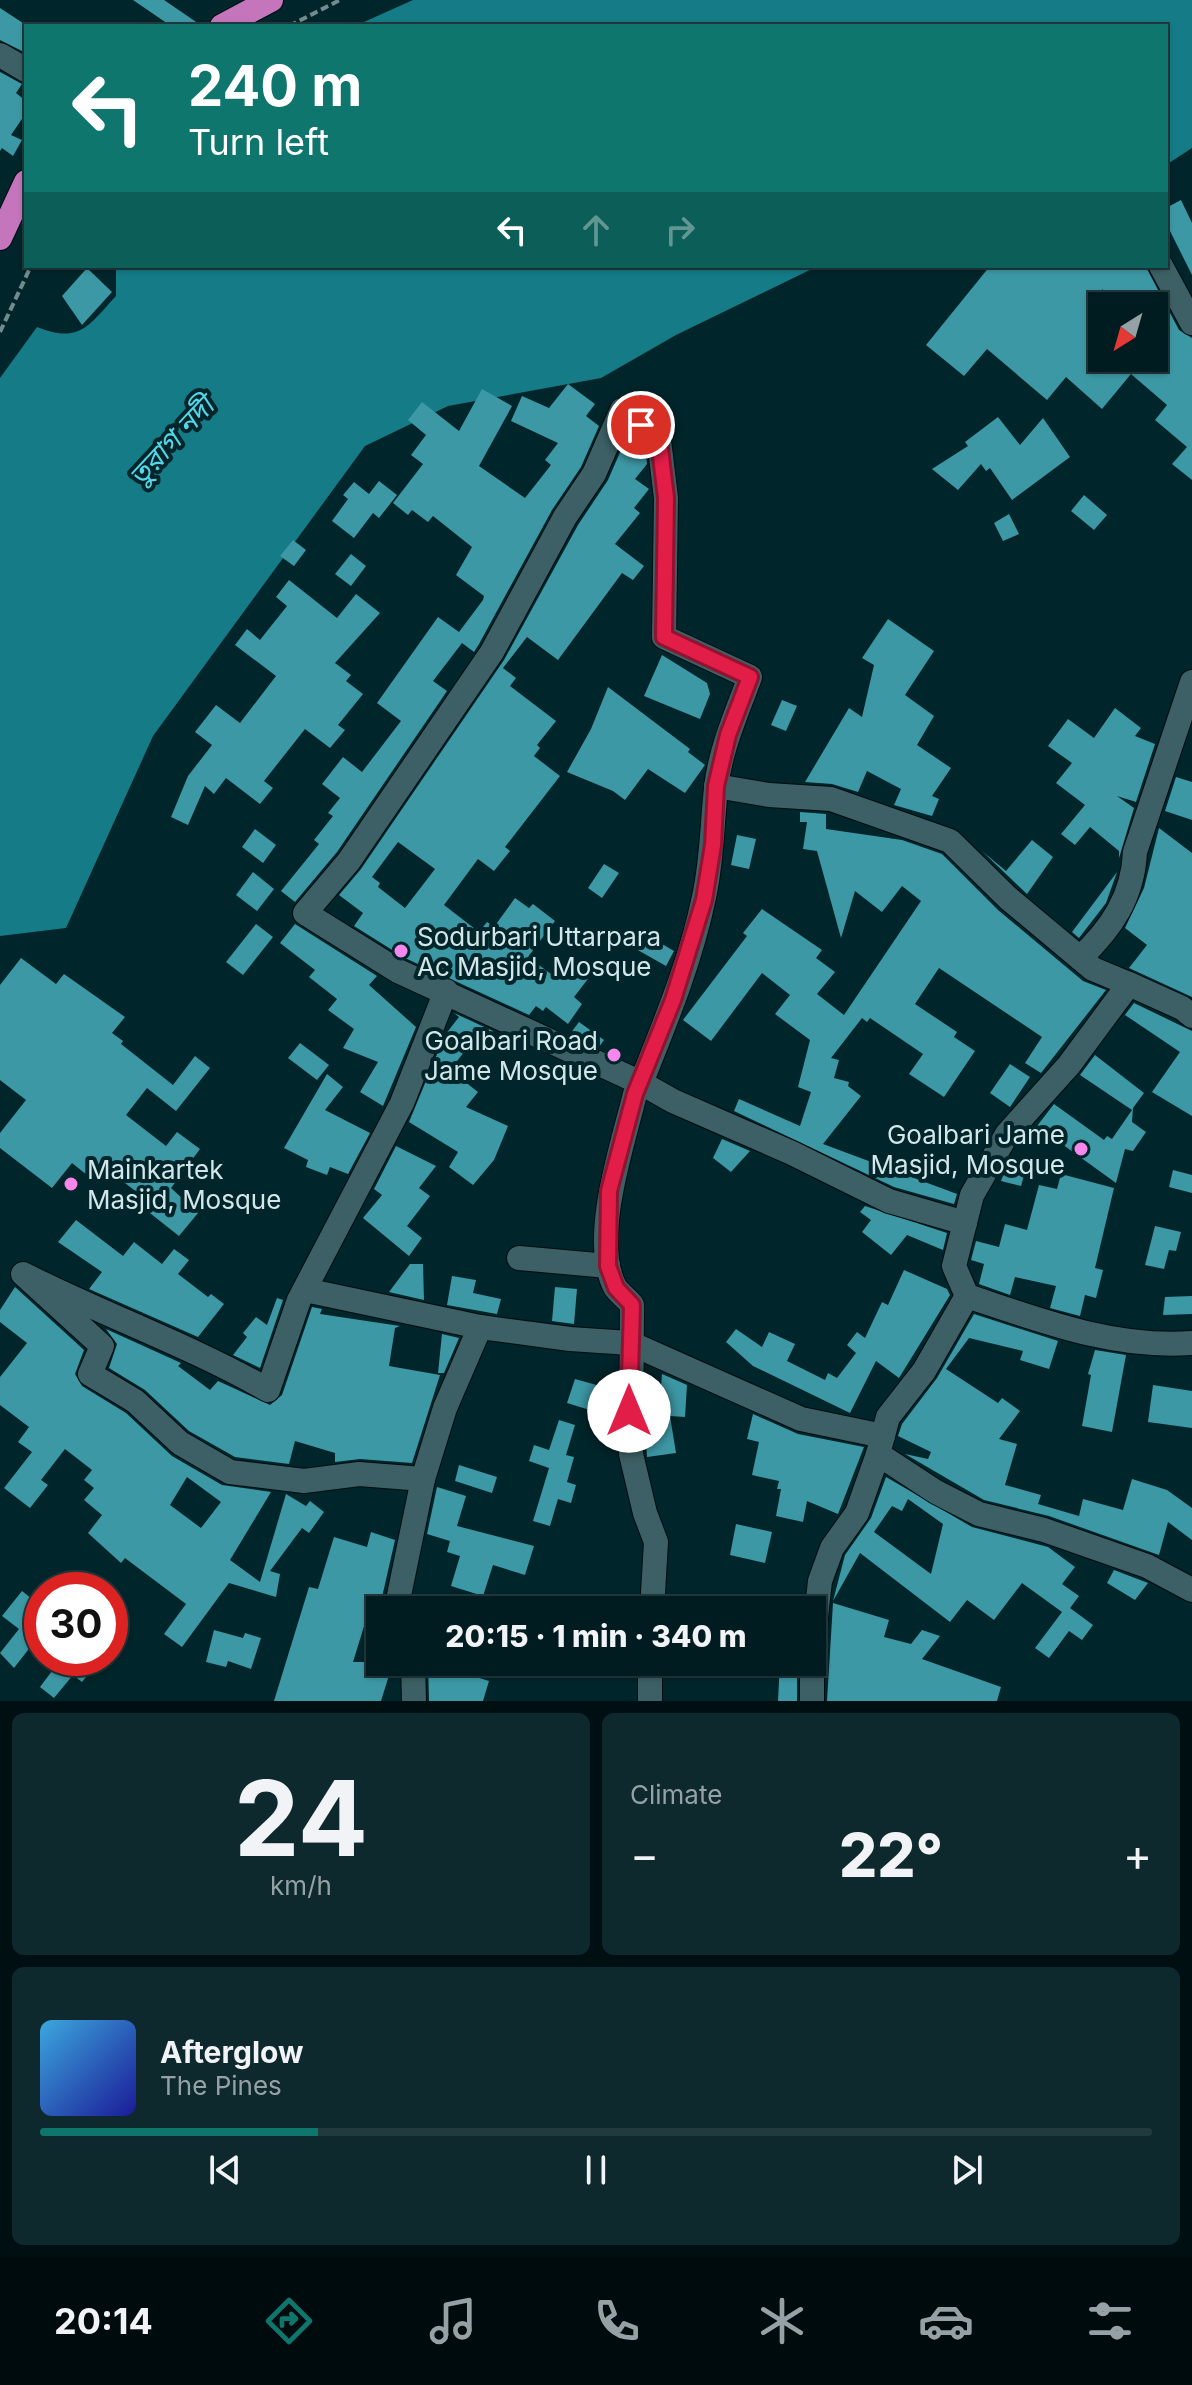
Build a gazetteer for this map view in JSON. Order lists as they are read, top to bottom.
{
  "water": ["তুরাগ নদী"],
  "places": [
    "Sodurbari Uttarpara Ac Masjid, Mosque",
    "Goalbari Road Jame Mosque",
    "Goalbari Jame Masjid, Mosque",
    "Mainkartek Masjid, Mosque"
  ],
  "north": "bottom left",
  "page": {
    "turn": ["240 m", "Turn left"],
    "limit": "30",
    "trip": "20:15 · 1 min · 340 m",
    "tile": [
      ["24", "km/h"],
      "Climate"
    ],
    "heat": ["−", "22°", "+"],
    "song": ["Afterglow", "The Pines"],
    "tabs": "20:14"
  }
}
